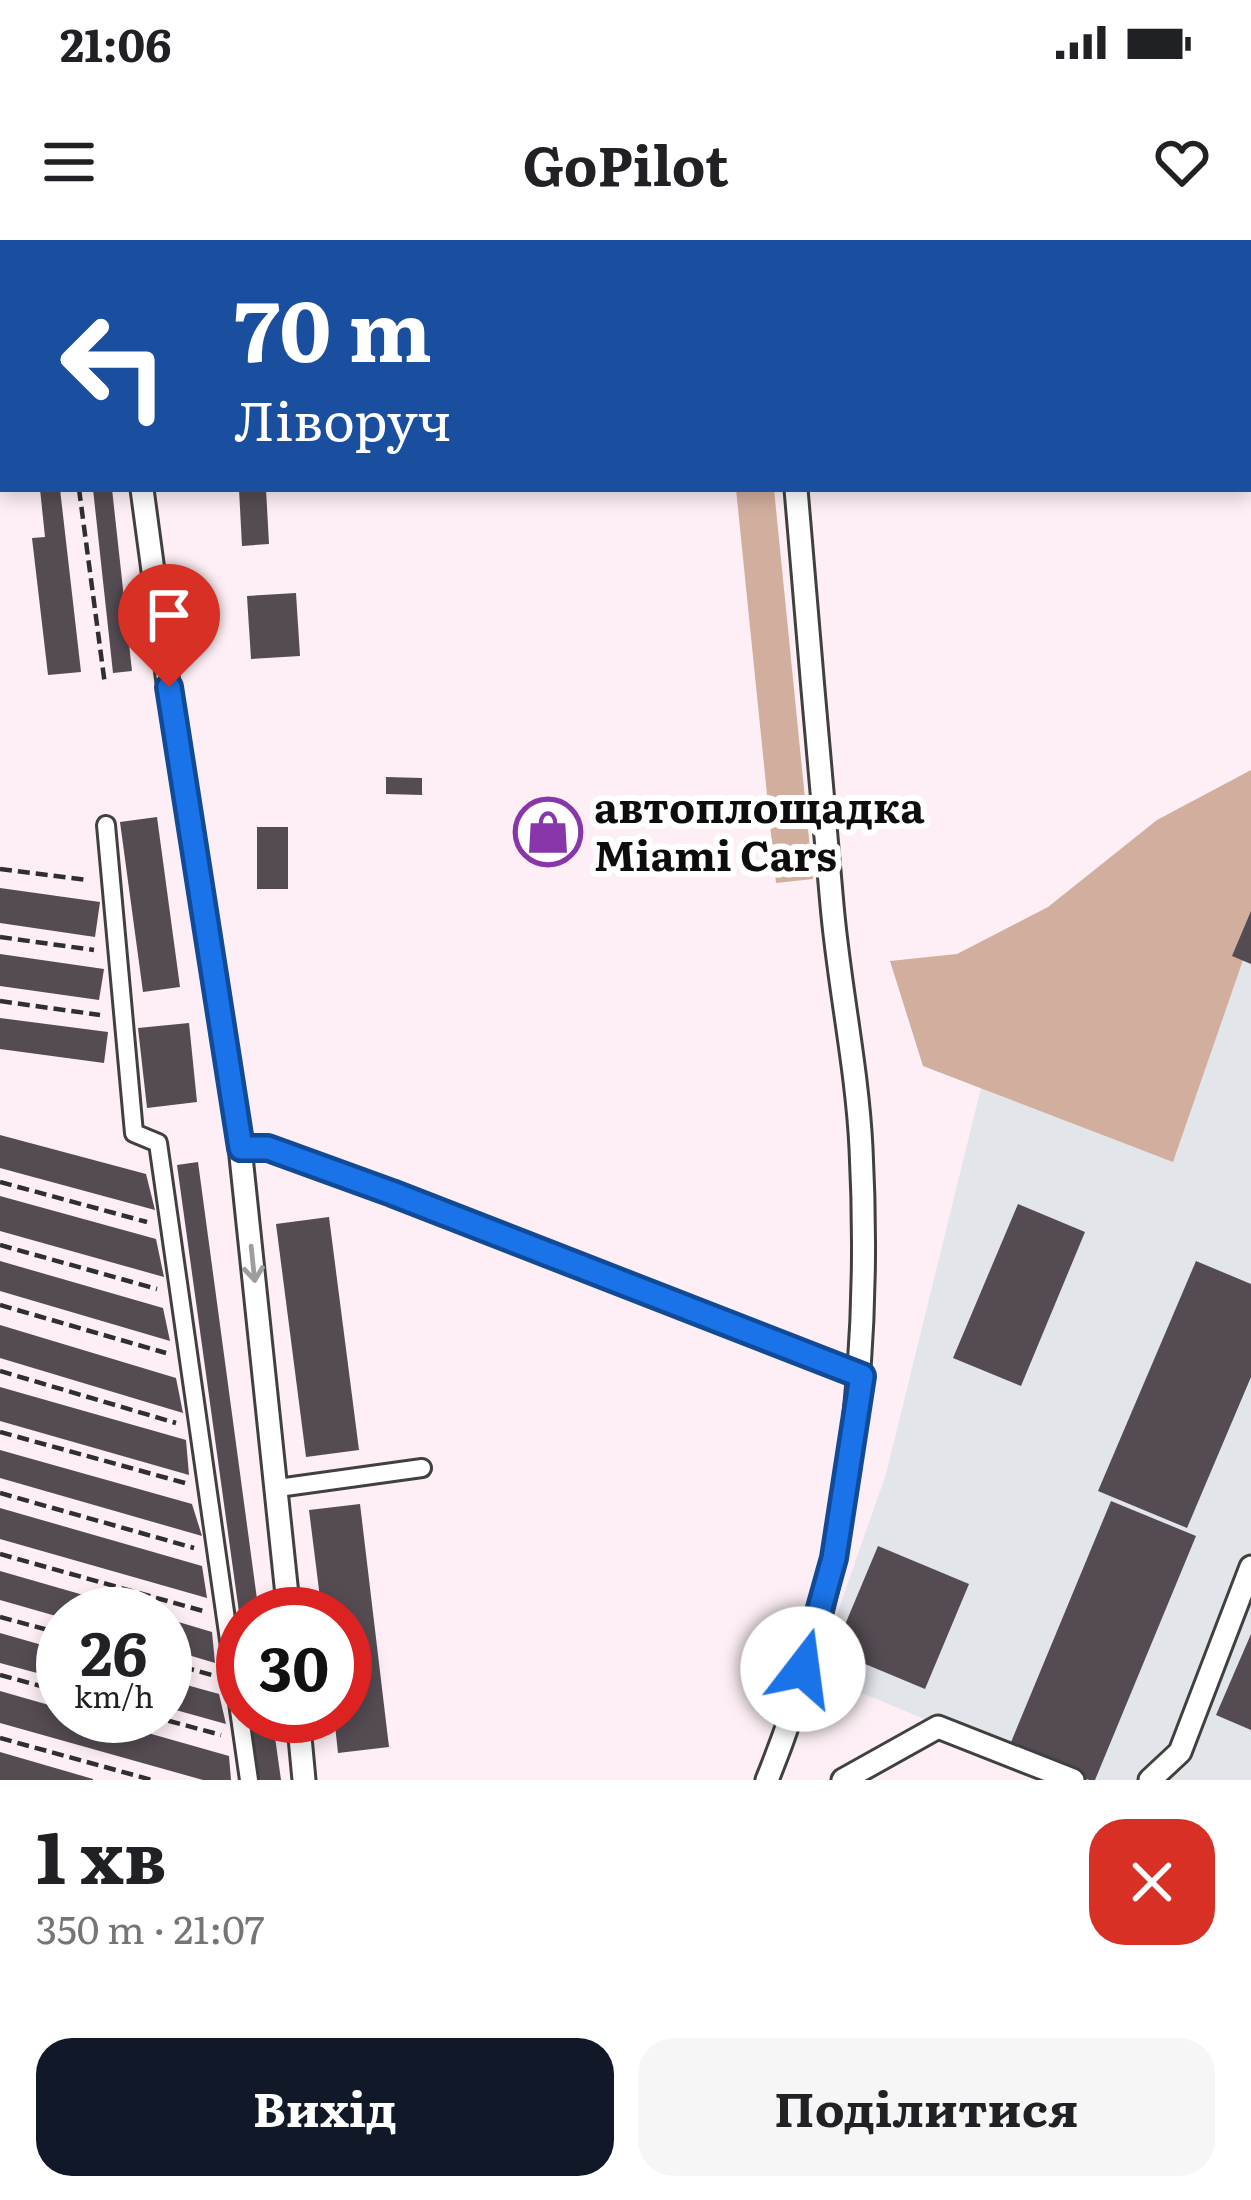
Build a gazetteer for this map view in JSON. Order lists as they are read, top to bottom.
{
  "places": {
    "shop": ["автоплощадка Miami Cars"]
  },
  "page": {
    "status": "21:06",
    "header": "GoPilot",
    "turn": ["70 m", "Ліворуч"],
    "speed": "26 km/h",
    "limit": "30",
    "heading": ["1 хв", "350 m · 21:07"],
    "buttons": ["Вихід", "Поділитися"]
  }
}
